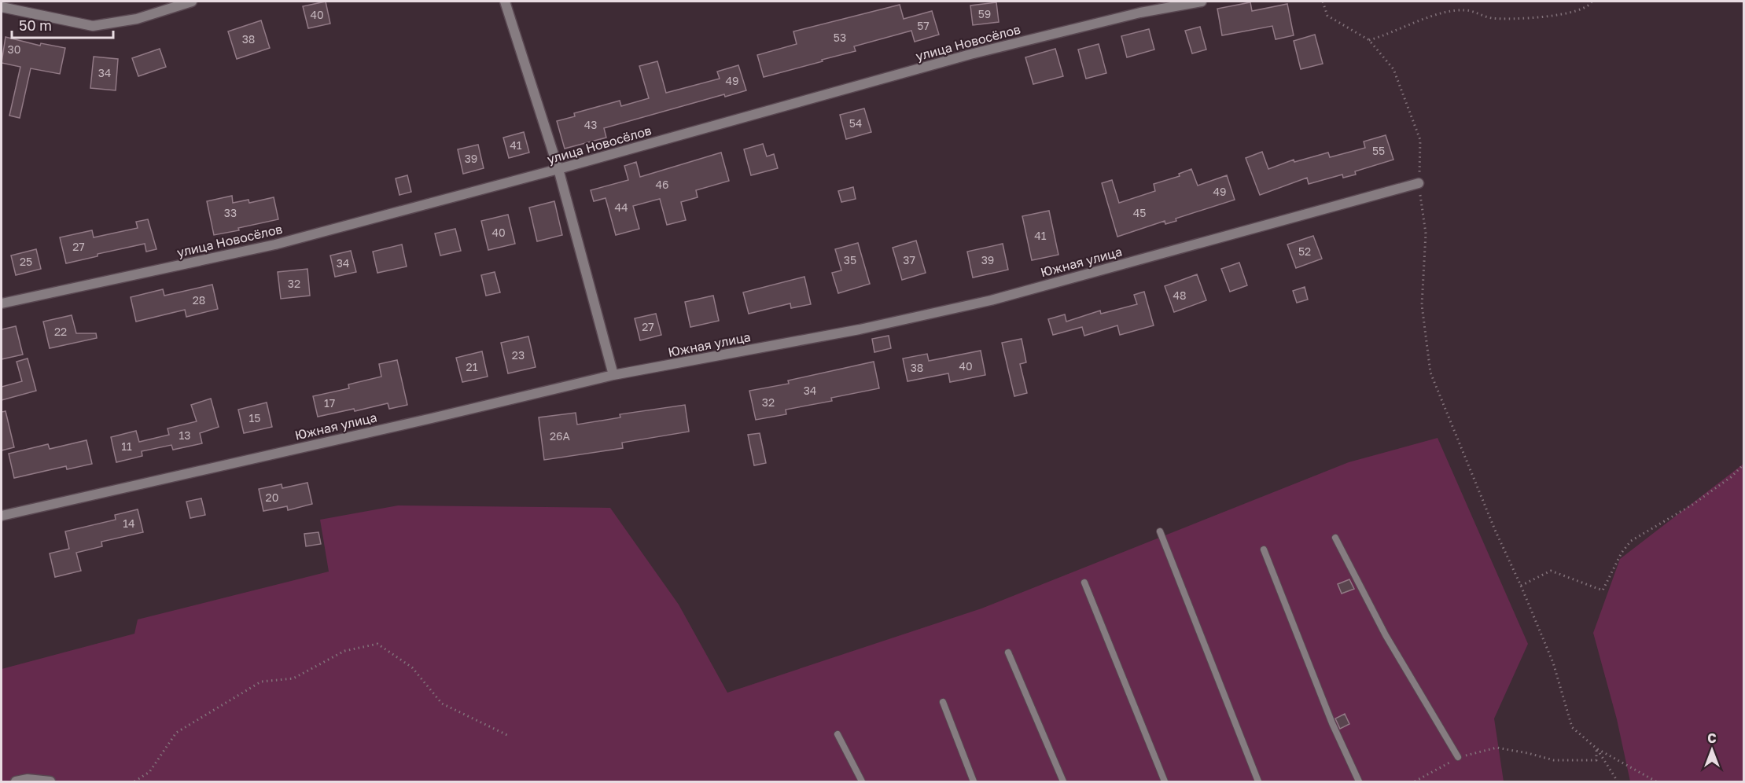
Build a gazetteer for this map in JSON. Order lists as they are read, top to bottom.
{
  "streets": {
    "street": ["улица Новосёлов", "Южная улица"]
  },
  "house_numbers": [
    "59",
    "40",
    "57",
    "53",
    "38",
    "30",
    "34",
    "49",
    "54",
    "43",
    "41",
    "55",
    "39",
    "46",
    "49",
    "44",
    "33",
    "45",
    "40",
    "41",
    "27",
    "52",
    "35",
    "37",
    "39",
    "25",
    "34",
    "32",
    "48",
    "28",
    "27",
    "22",
    "23",
    "40",
    "21",
    "38",
    "34",
    "32",
    "17",
    "15",
    "13",
    "26А",
    "11",
    "20",
    "14"
  ],
  "scale_bar": "50 m",
  "north": "top"
}
